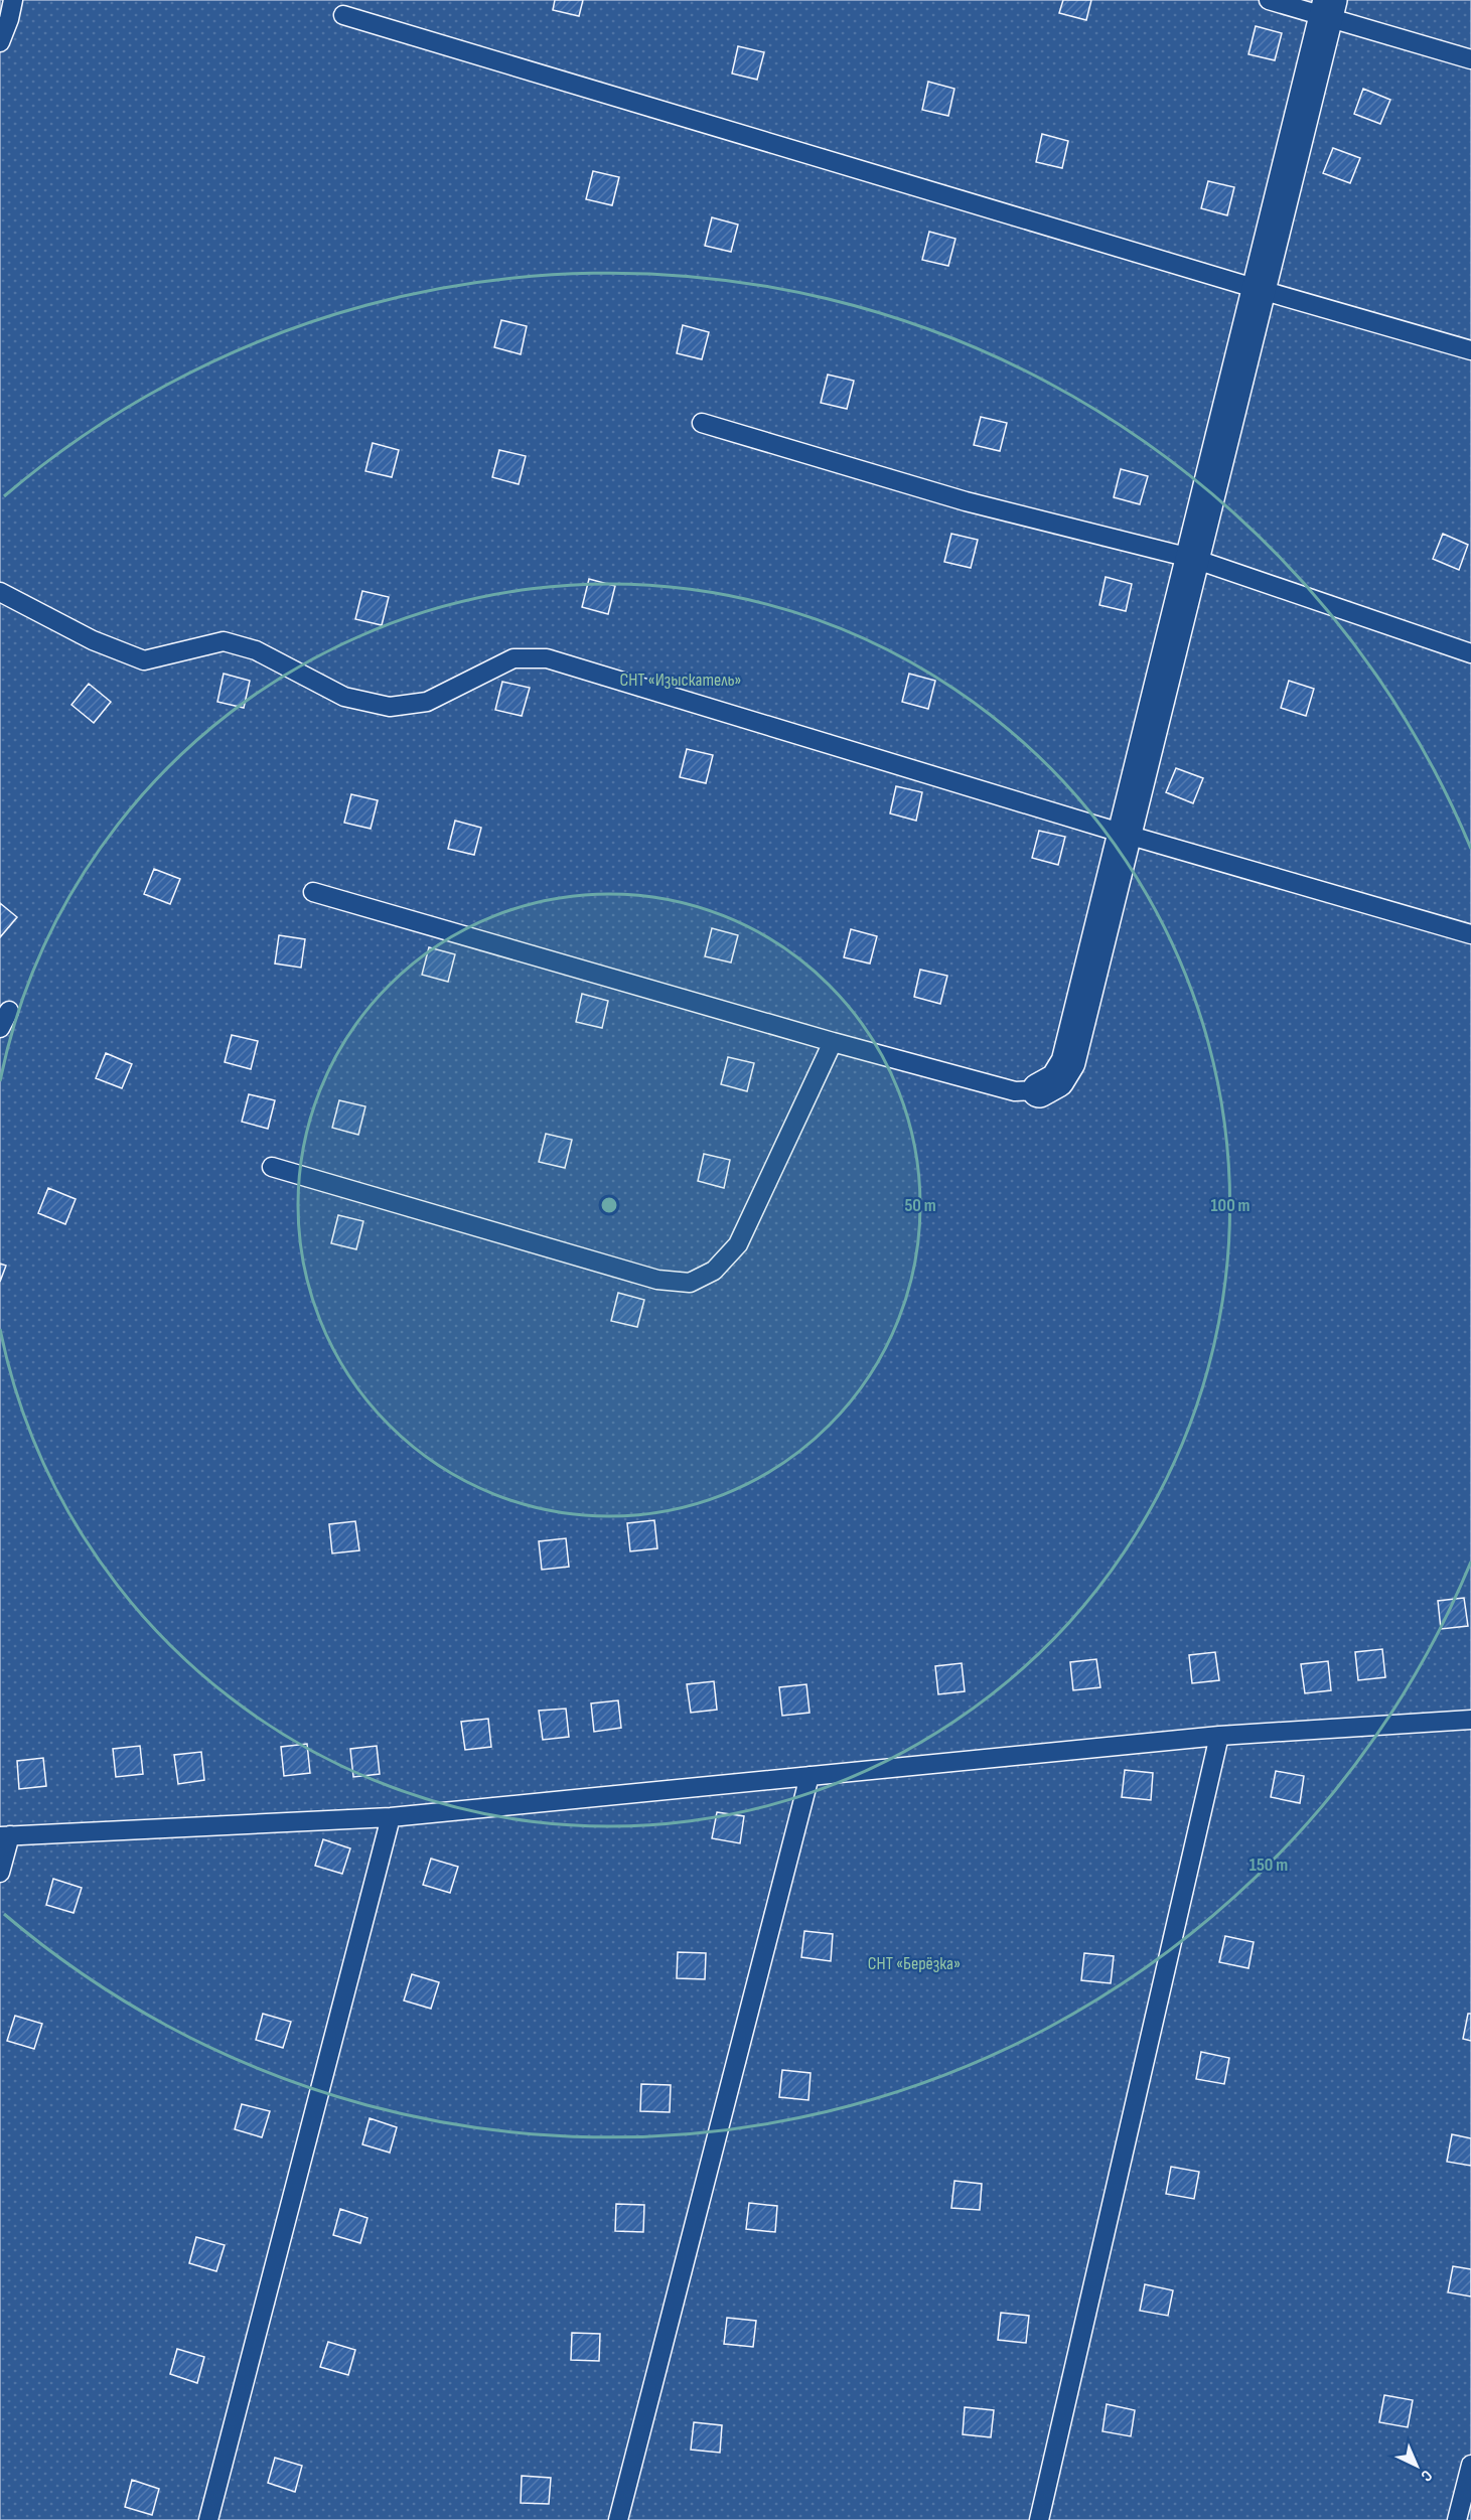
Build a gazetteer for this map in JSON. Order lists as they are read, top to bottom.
{
  "parks": ["СНТ «Изыскатель»", "СНТ «Берёзка»"],
  "north": "bottom right",
  "rings": ["50 m", "100 m", "150 m"]
}
